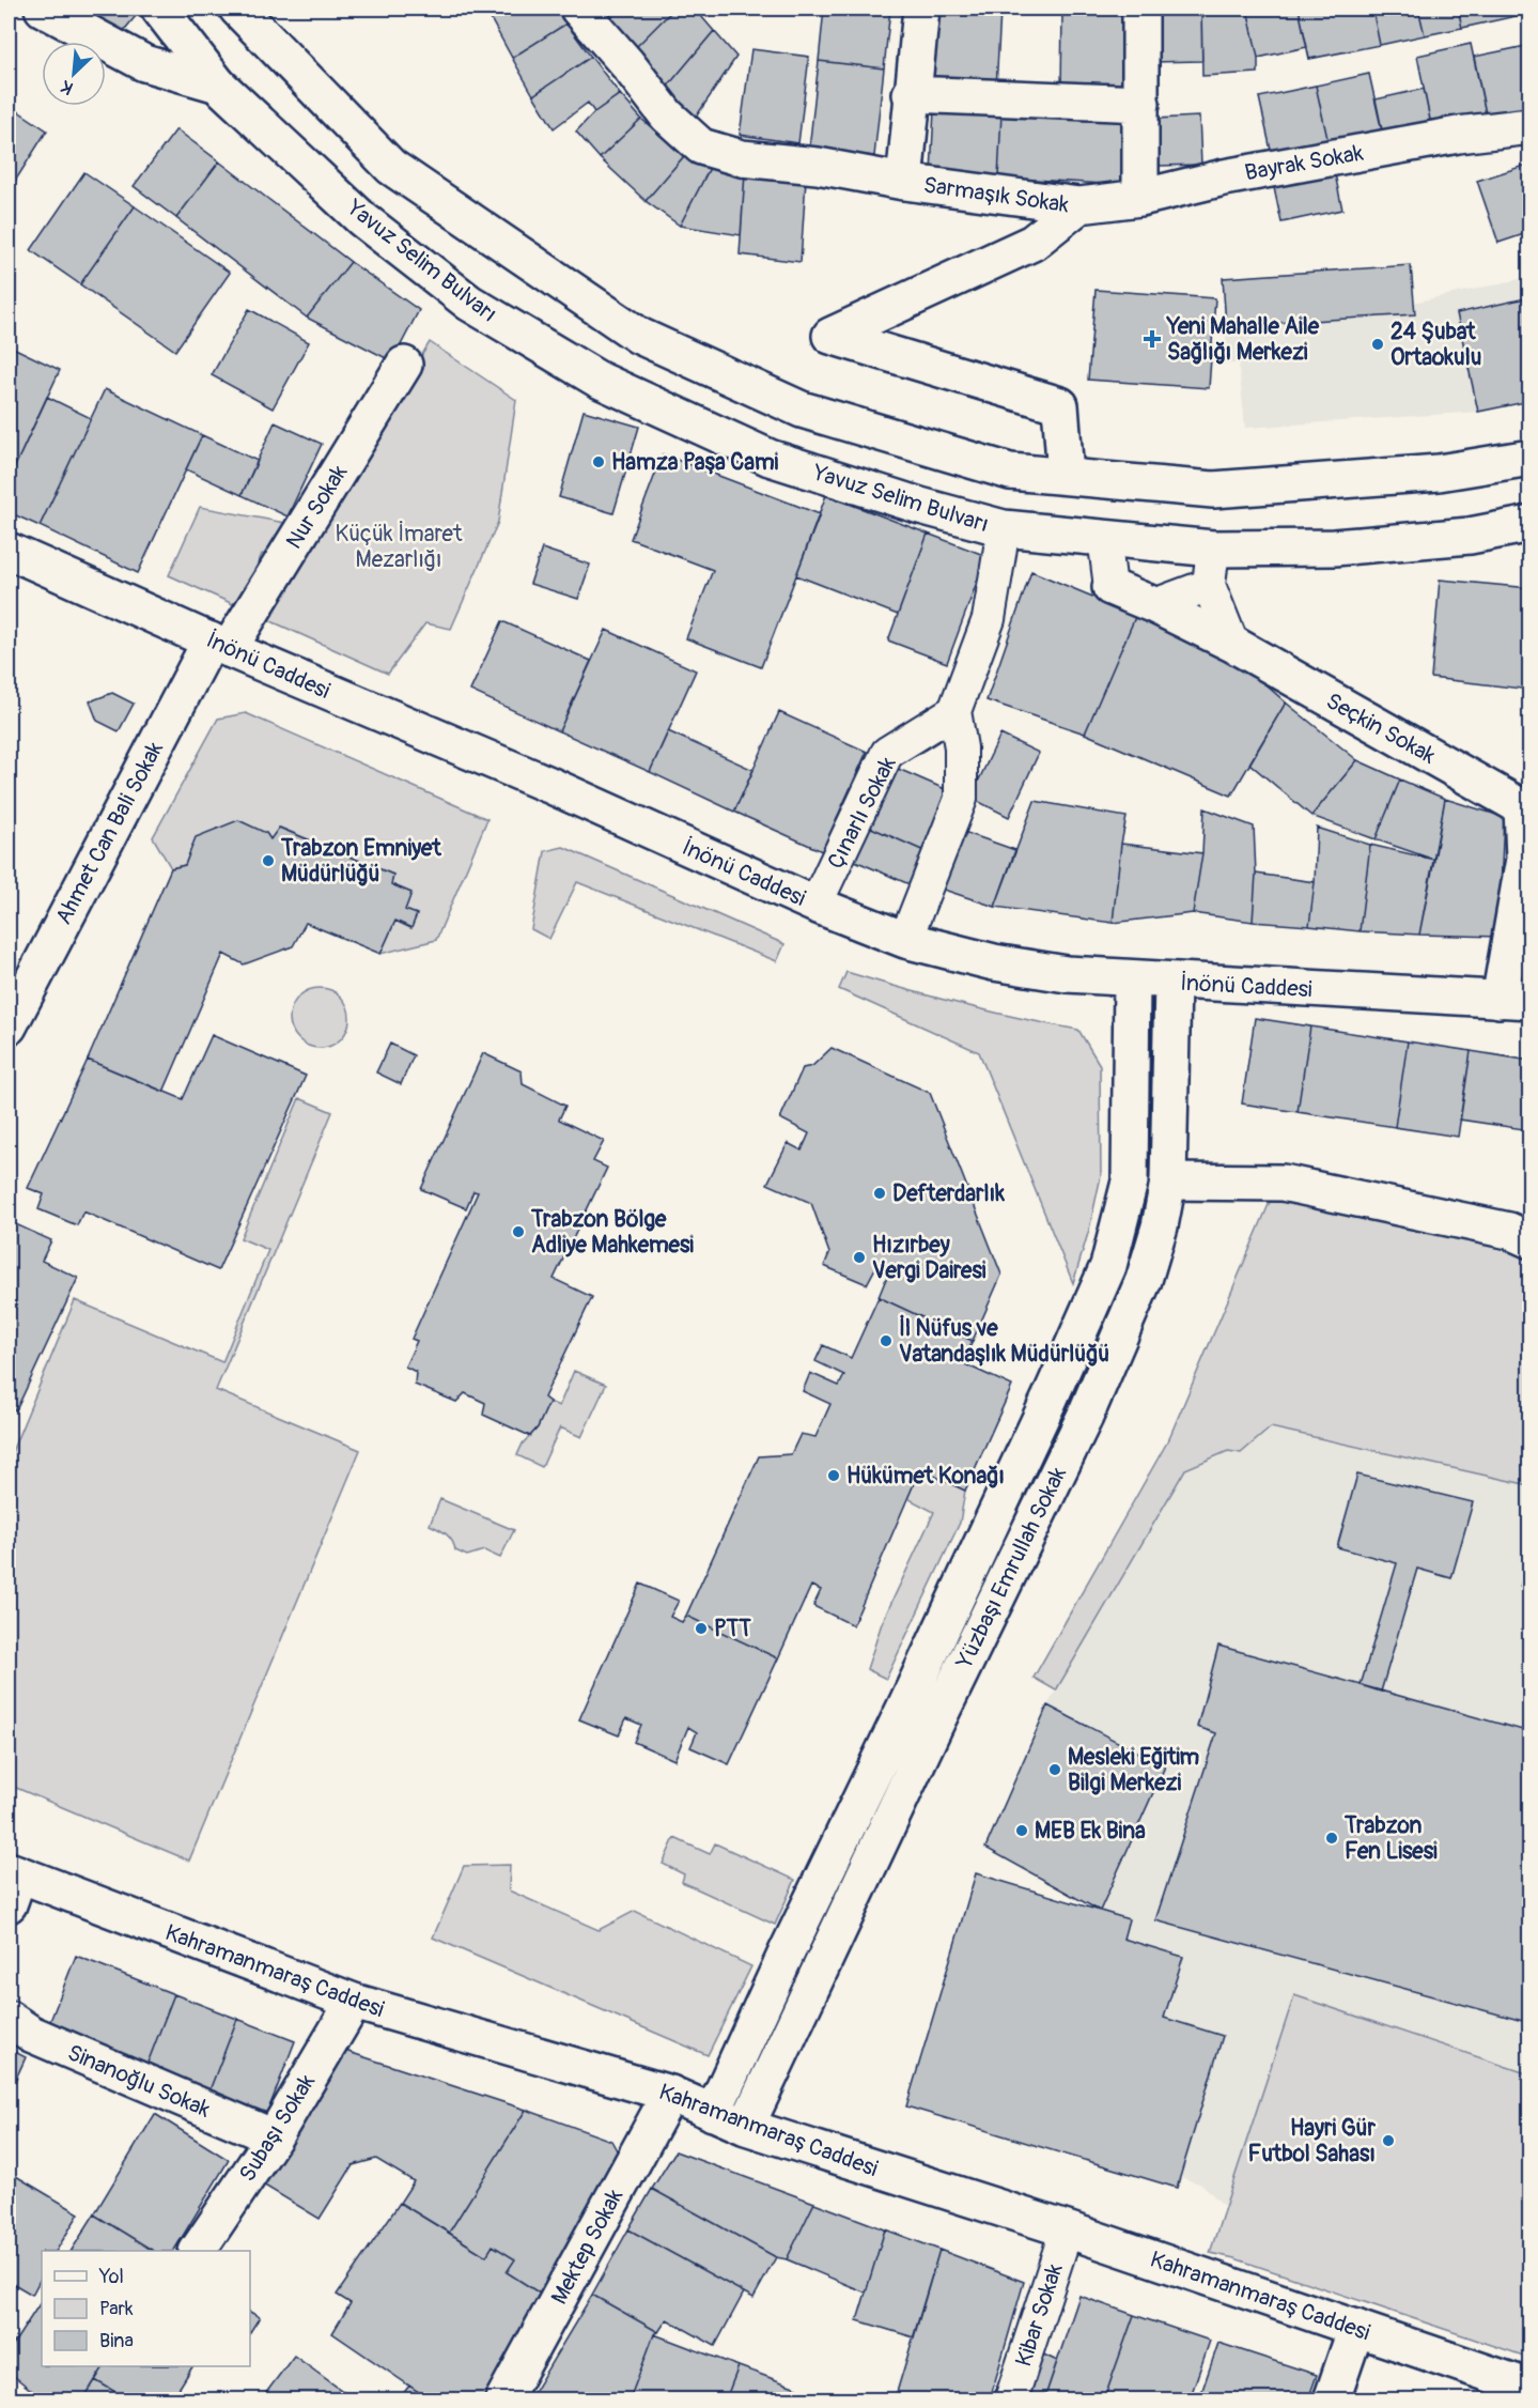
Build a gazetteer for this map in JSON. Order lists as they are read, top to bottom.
{
  "streets": {
    "street": [
      "Bayrak Sokak",
      "Sarmaşık Sokak",
      "Yavuz Selim Bulvarı",
      "Nur Sokak",
      "İnönü Caddesi",
      "Seçkin Sokak",
      "Çınarlı Sokak",
      "Ahmet Can Bali Sokak",
      "Yüzbaşı Emrullah Sokak",
      "Kahramanmaraş Caddesi",
      "Sinanoğlu Sokak",
      "Subaşı Sokak",
      "Mektep Sokak",
      "Kibar Sokak"
    ]
  },
  "crossings": [
    ["Bayrak Sokak", "Sarmaşık Sokak"],
    ["Yavuz Selim Bulvarı", "Seçkin Sokak"],
    ["Nur Sokak", "İnönü Caddesi"],
    ["Nur Sokak", "Ahmet Can Bali Sokak"],
    ["İnönü Caddesi", "Seçkin Sokak"],
    ["İnönü Caddesi", "Çınarlı Sokak"],
    ["İnönü Caddesi", "Ahmet Can Bali Sokak"],
    ["İnönü Caddesi", "Yüzbaşı Emrullah Sokak"],
    ["Yüzbaşı Emrullah Sokak", "Kahramanmaraş Caddesi"],
    ["Kahramanmaraş Caddesi", "Subaşı Sokak"],
    ["Kahramanmaraş Caddesi", "Mektep Sokak"],
    ["Kahramanmaraş Caddesi", "Kibar Sokak"],
    ["Sinanoğlu Sokak", "Subaşı Sokak"]
  ],
  "parks": ["Küçük İmaret Mezarlığı"],
  "places": {
    "health": ["Yeni Mahalle Aile Sağlığı Merkezi"],
    "other": [
      "24 Şubat Ortaokulu",
      "Hamza Paşa Cami",
      "Trabzon Emniyet Müdürlüğü",
      "Defterdarlık",
      "Trabzon Bölge Adliye Mahkemesi",
      "Hızırbey Vergi Dairesi",
      "İl Nüfus ve Vatandaşlık Müdürlüğü",
      "Hükümet Konağı",
      "PTT",
      "Mesleki Eğitim Bilgi Merkezi",
      "MEB Ek Bina",
      "Trabzon Fen Lisesi",
      "Hayri Gür Futbol Sahası"
    ]
  },
  "legend": ["Yol", "Park", "Bina"],
  "north": "bottom left"
}
